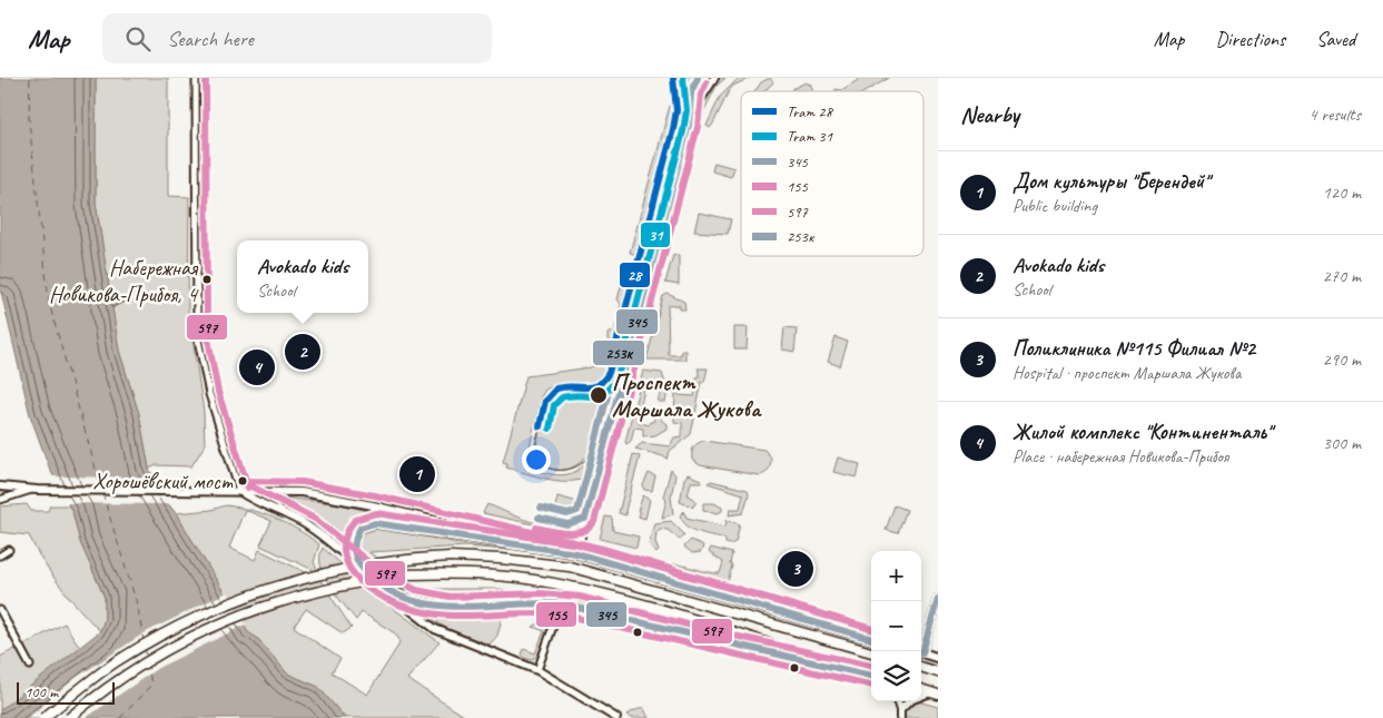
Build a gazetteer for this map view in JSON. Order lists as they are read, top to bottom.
{
  "places": ["Набережная Новикова-Прибоя, 4", "Проспект Маршала Жукова", "Хорошёвский мост"],
  "lines": [
    "tram line 28",
    "tram line 31",
    "transit line 345",
    "transit line 597",
    "transit line 253к",
    "transit line 155"
  ],
  "legend": [
    "Tram 28",
    "Tram 31",
    "345",
    "155",
    "597",
    "253к"
  ],
  "scale_bar": "100 m",
  "page": {
    "header": "Map",
    "search": "Search here",
    "nav": ["Map", "Directions", "Saved"],
    "heading": ["Nearby", "4 results"],
    "list": [
      {
        "mark": "1",
        "name": "Дом культуры \"Берендей\"",
        "note": "Public building",
        "value": "120 m"
      },
      {
        "mark": "2",
        "name": "Avokado kids",
        "note": "School",
        "value": "270 m"
      },
      {
        "mark": "3",
        "name": "Поликлиника №115 Филиал №2",
        "note": "Hospital · проспект Маршала Жукова",
        "value": "290 m"
      },
      {
        "mark": "4",
        "name": "Жилой комплекс \"Континенталь\"",
        "note": "Place · набережная Новикова-Прибоя",
        "value": "300 m"
      }
    ],
    "popup": ["Avokado kids", "School"],
    "pins": [
      "2",
      "4",
      "1",
      "3"
    ],
    "map_buttons": ["+", "−"],
    "scale": "100 m"
  }
}
